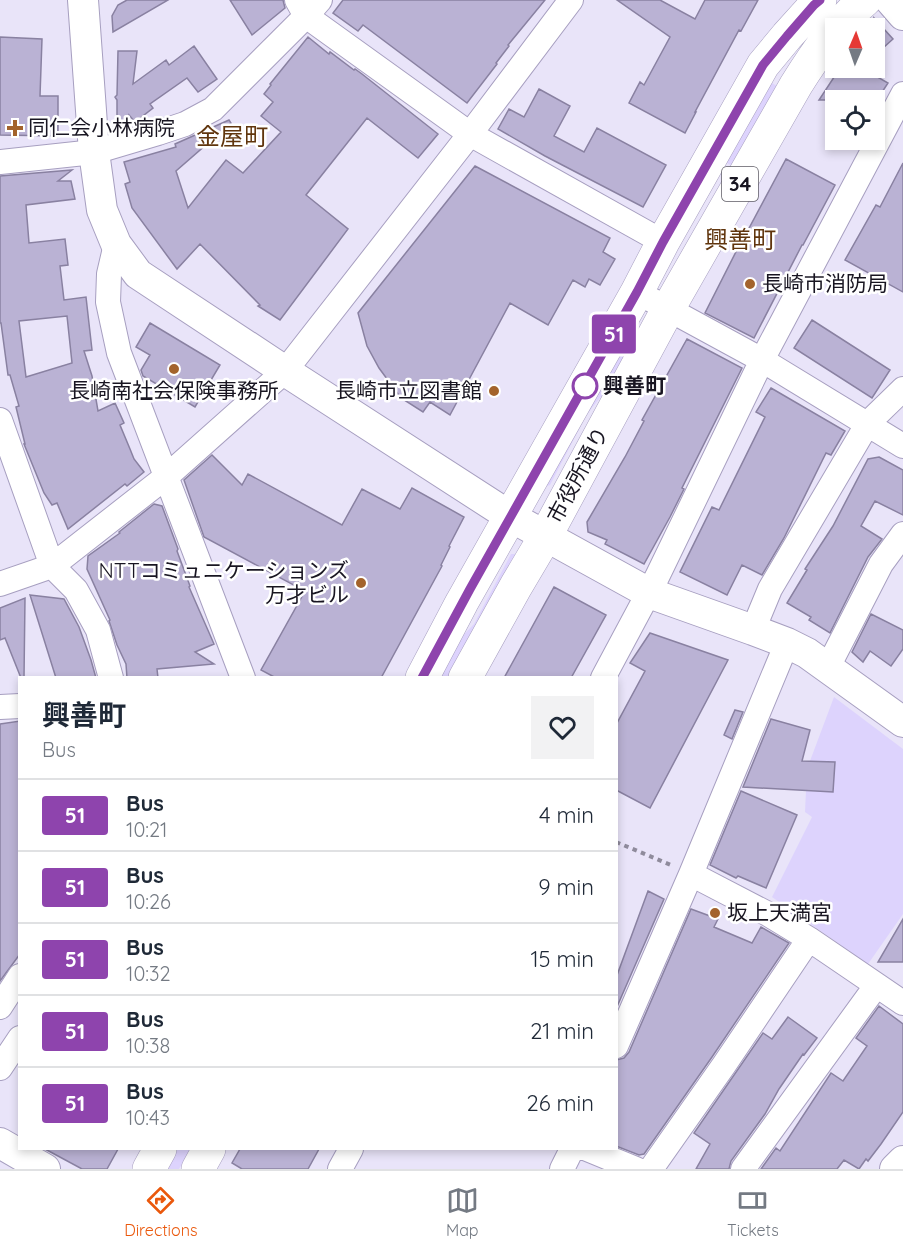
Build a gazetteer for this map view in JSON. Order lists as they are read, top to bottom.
{
  "streets": {
    "highway": ["34", "市役所通り"]
  },
  "districts": ["金屋町", "興善町"],
  "places": {
    "health": ["同仁会小林病院"],
    "other": [
      "長崎市消防局",
      "長崎南社会保険事務所",
      "興善町",
      "長崎市立図書館",
      "NTTコミュニケーションズ 万才ビル",
      "坂上天満宮"
    ]
  },
  "lines": ["bus line 51"],
  "north": "top",
  "page": {
    "on_map": "51",
    "heading": ["興善町", "Bus"],
    "list": [
      {
        "mark": "51",
        "name": "Bus",
        "note": "10:21",
        "value": "4 min"
      },
      {
        "mark": "51",
        "name": "Bus",
        "note": "10:26",
        "value": "9 min"
      },
      {
        "mark": "51",
        "name": "Bus",
        "note": "10:32",
        "value": "15 min"
      },
      {
        "mark": "51",
        "name": "Bus",
        "note": "10:38",
        "value": "21 min"
      },
      {
        "mark": "51",
        "name": "Bus",
        "note": "10:43",
        "value": "26 min"
      }
    ],
    "tabs": ["Directions", "Map", "Tickets"]
  }
}
